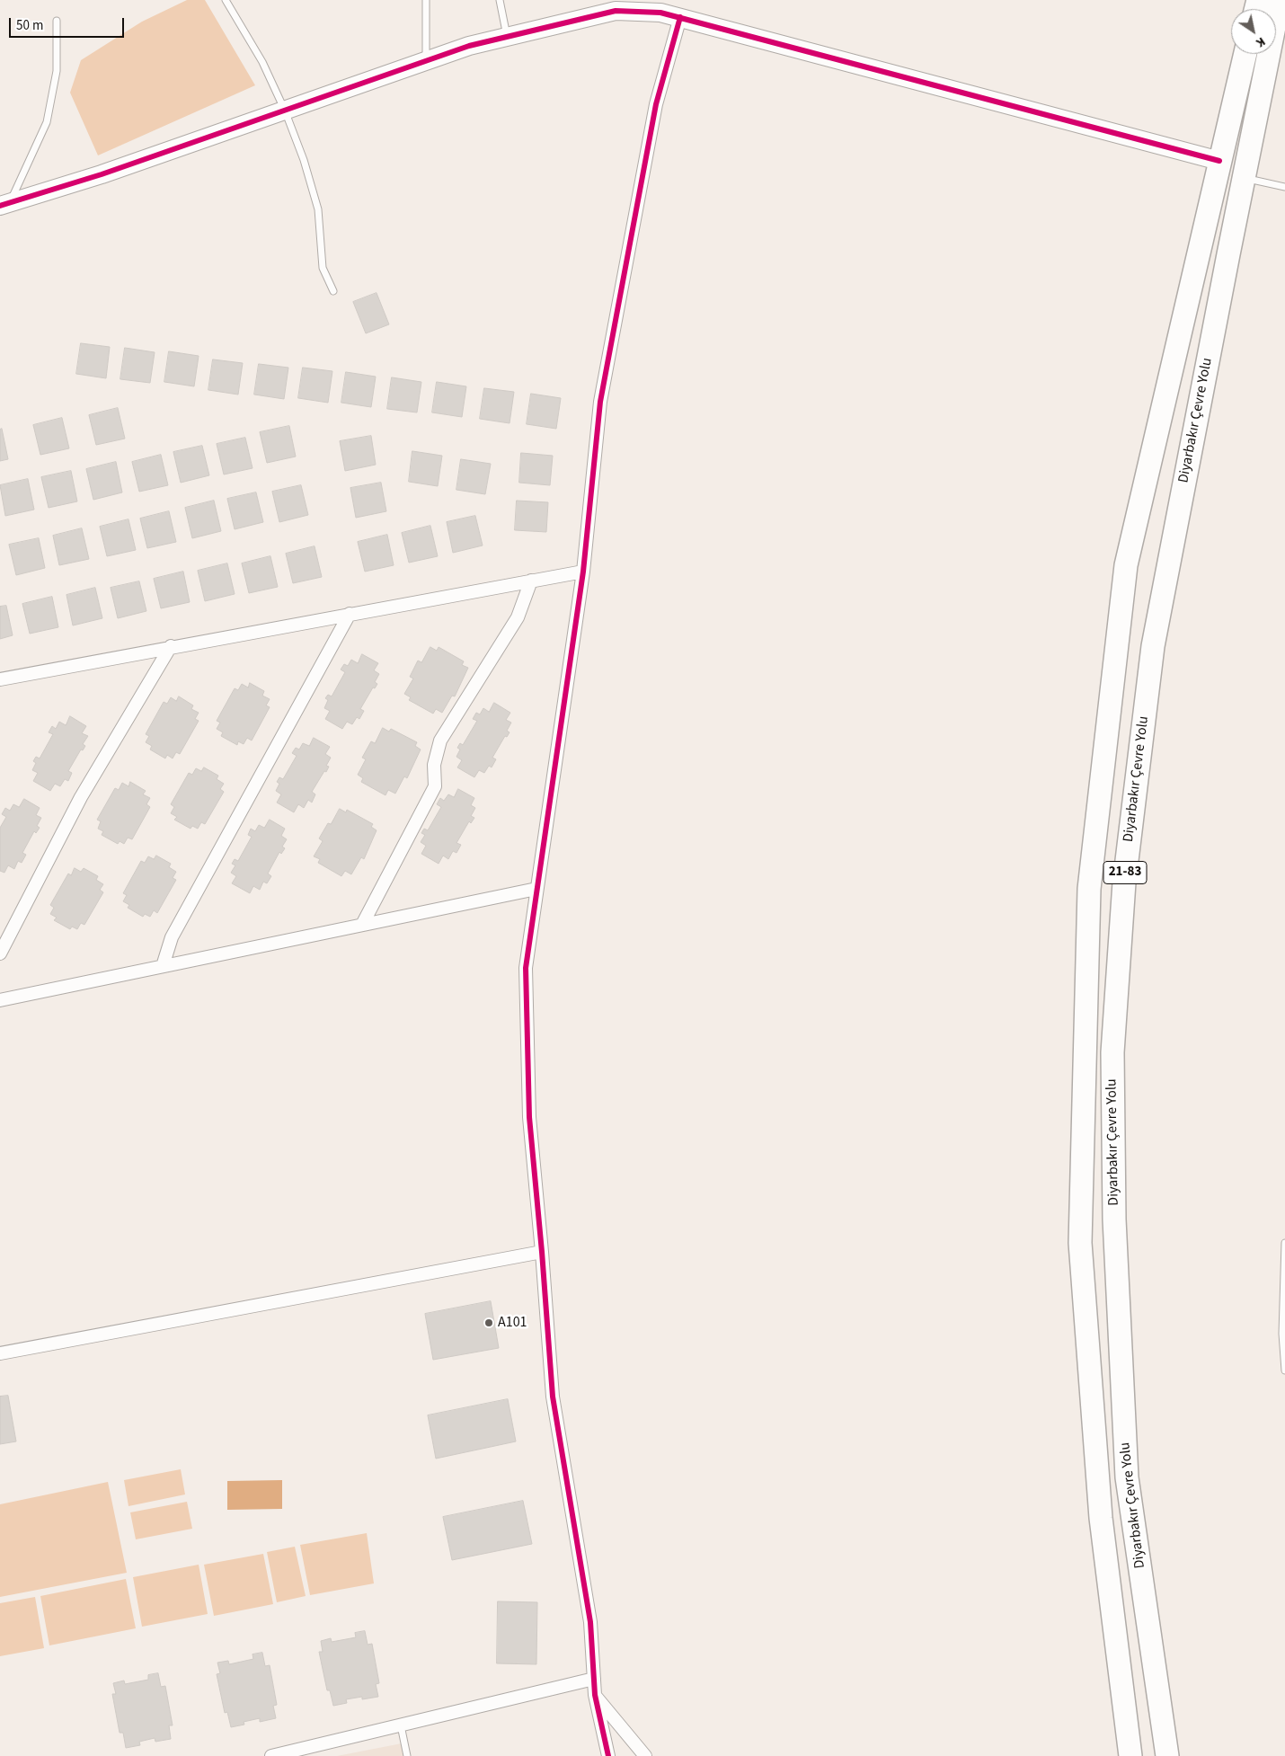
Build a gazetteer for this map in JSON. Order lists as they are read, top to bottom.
{
  "streets": {
    "highway": ["Diyarbakır Çevre Yolu", "21-83"]
  },
  "places": ["A101"],
  "scale_bar": "50 m",
  "north": "bottom right"
}
